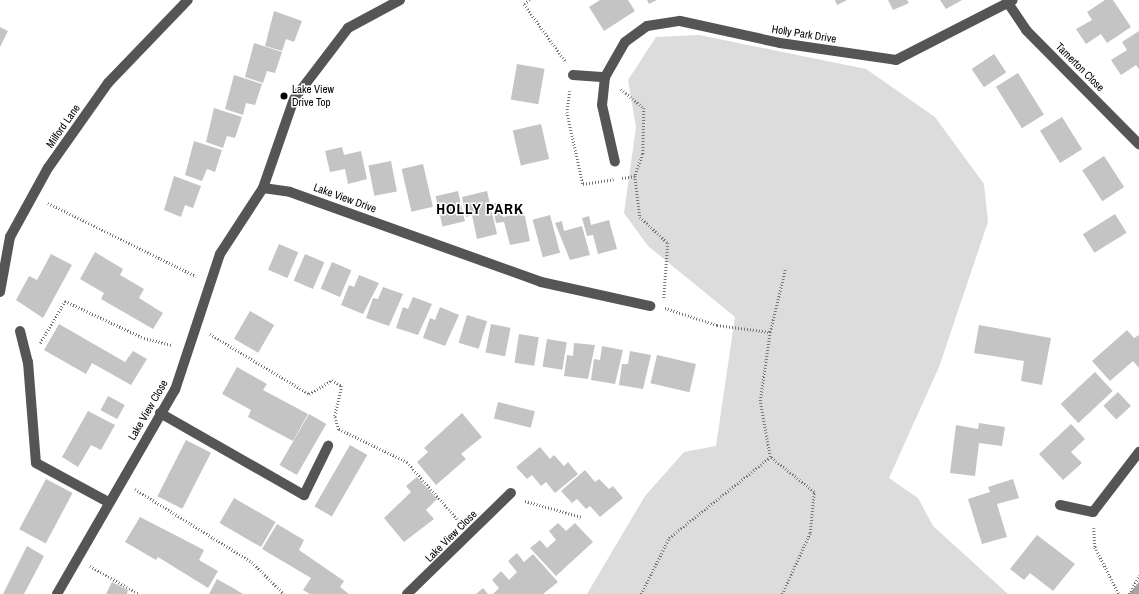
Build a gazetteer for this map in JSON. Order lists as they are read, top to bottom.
{
  "streets": {
    "street": [
      "Holly Park Drive",
      "Tamerton Close",
      "Milford Lane",
      "Lake View Drive",
      "Lake View Close"
    ]
  },
  "crossings": [
    ["Holly Park Drive", "Tamerton Close"],
    ["Lake View Drive", "Lake View Close"]
  ],
  "districts": ["HOLLY PARK"],
  "places": ["Lake View Drive Top"]
}
